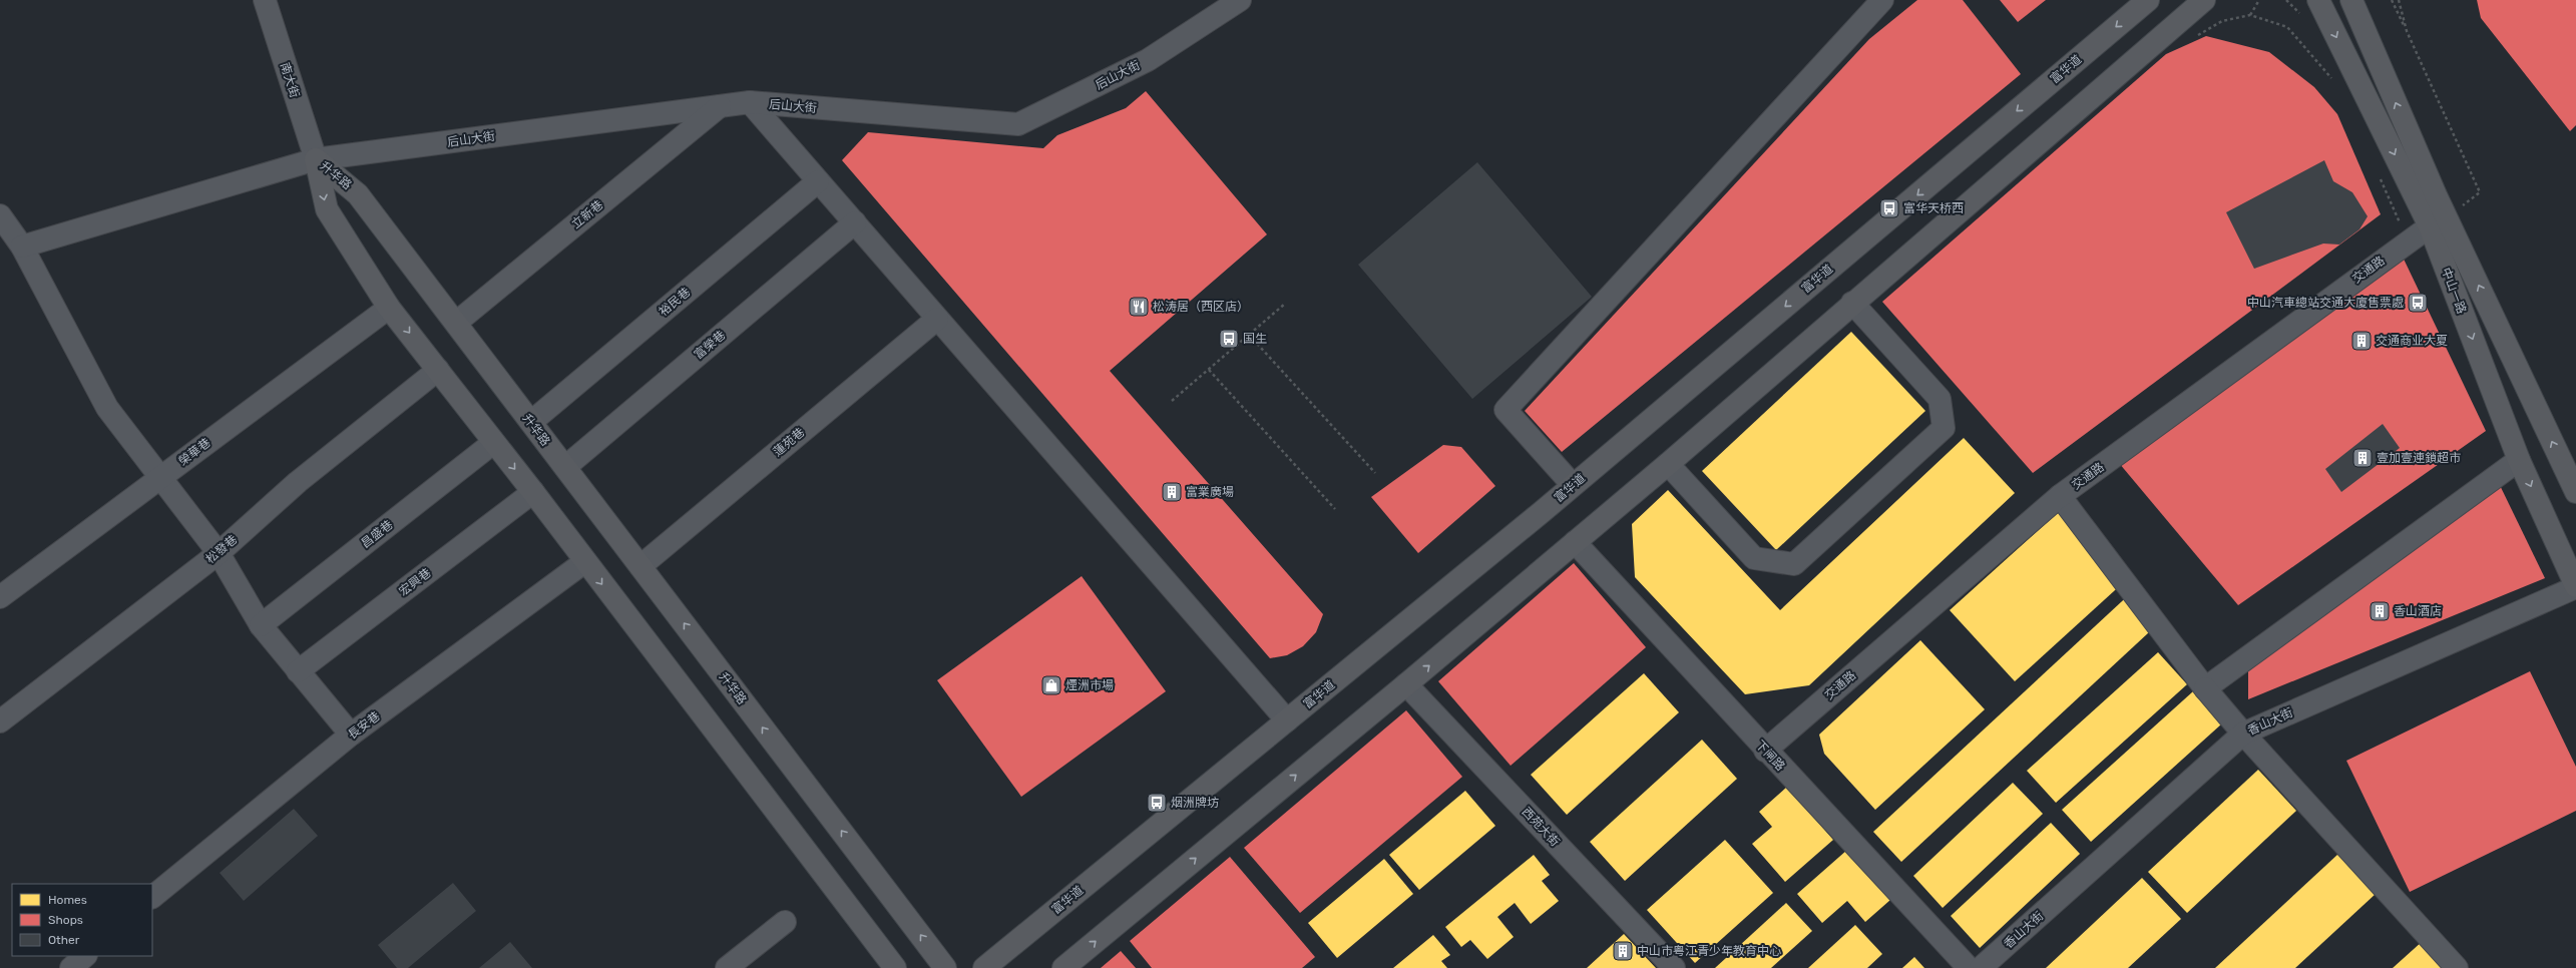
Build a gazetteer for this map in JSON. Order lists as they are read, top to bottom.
{
  "streets": {
    "main road": ["富华道", "升华路", "中山一路"],
    "street": [
      "后山大街",
      "南大街",
      "立新巷",
      "交通路",
      "裕民巷",
      "富榮巷",
      "蓮苑巷",
      "榮華巷",
      "昌盛巷",
      "松發巷",
      "宏興巷",
      "香山大街",
      "長安巷",
      "下闸路",
      "西苑大街"
    ]
  },
  "crossings": [
    ["后山大街", "南大街"],
    ["后山大街", "升华路"],
    ["后山大街", "立新巷"],
    ["南大街", "升华路"],
    ["升华路", "立新巷"],
    ["升华路", "裕民巷"],
    ["升华路", "富榮巷"],
    ["升华路", "蓮苑巷"],
    ["升华路", "榮華巷"],
    ["升华路", "昌盛巷"],
    ["升华路", "松發巷"],
    ["升华路", "宏興巷"],
    ["升华路", "長安巷"],
    ["交通路", "中山一路"],
    ["交通路", "下闸路"],
    ["中山一路", "香山大街"]
  ],
  "places": {
    "bus stop": [
      "富华天桥西",
      "中山汽車總站交通大廈售票處",
      "国生",
      "烟洲牌坊"
    ],
    "restaurant": ["松涛居（西区店）"],
    "building": [
      "交通商业大夏",
      "壹加壹連鎖超市",
      "富業廣場",
      "香山酒店",
      "中山市粤江青少年教育中心"
    ],
    "shop": ["煙洲市場"]
  },
  "legend": ["Homes", "Shops", "Other"]
}
